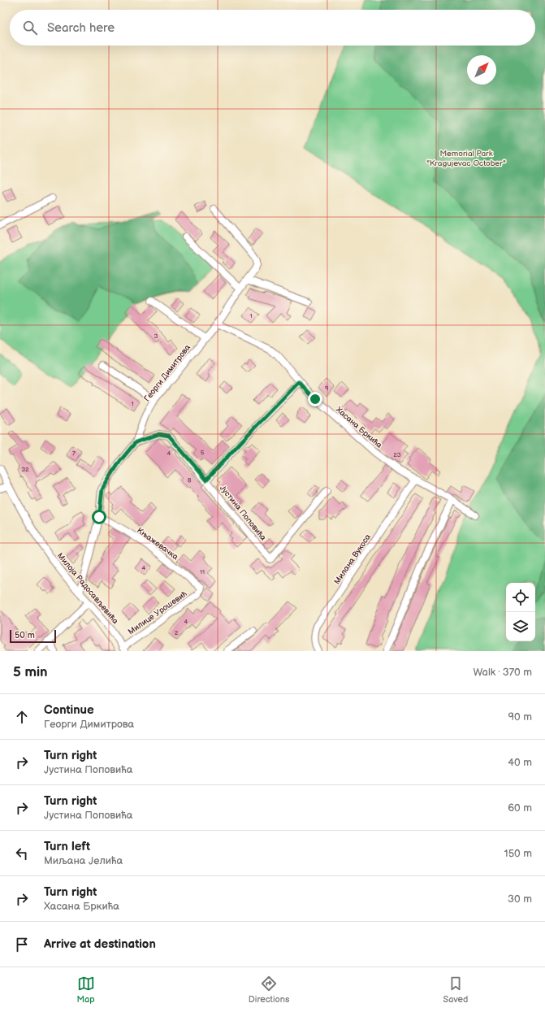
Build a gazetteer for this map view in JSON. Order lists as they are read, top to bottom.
{
  "streets": {
    "street": [
      "Георги Димитрова",
      "Хасана Бркића",
      "Јустина Поповића",
      "Књажевачка",
      "Милана Вукоса",
      "Милоја Радосављевића",
      "Милице Урошевић"
    ]
  },
  "crossings": [
    ["Георги Димитрова", "Хасана Бркића"],
    ["Георги Димитрова", "Јустина Поповића"],
    ["Георги Димитрова", "Књажевачка"],
    ["Георги Димитрова", "Милоја Радосављевића"],
    ["Хасана Бркића", "Милана Вукоса"],
    ["Књажевачка", "Милице Урошевић"],
    ["Милоја Радосављевића", "Милице Урошевић"]
  ],
  "parks": ["Memorial Park \"Kragujevac October\""],
  "house_numbers": [
    "1",
    "3",
    "9",
    "1",
    "5",
    "7",
    "4",
    "23",
    "32",
    "8",
    "4",
    "11",
    "4",
    "2"
  ],
  "scale_bar": "50 m",
  "north": "top right",
  "page": {
    "search": "Search here",
    "scale": "50 m",
    "heading": ["5 min", "Walk · 370 m"],
    "list": [
      ["Continue", "Георги Димитрова", "90 m"],
      ["Turn right", "Јустина Поповића", "40 m"],
      ["Turn right", "Јустина Поповића", "60 m"],
      ["Turn left", "Миљана Јелића", "150 m"],
      ["Turn right", "Хасана Бркића", "30 m"],
      "Arrive at destination"
    ],
    "nav": ["Map", "Directions", "Saved"]
  }
}
